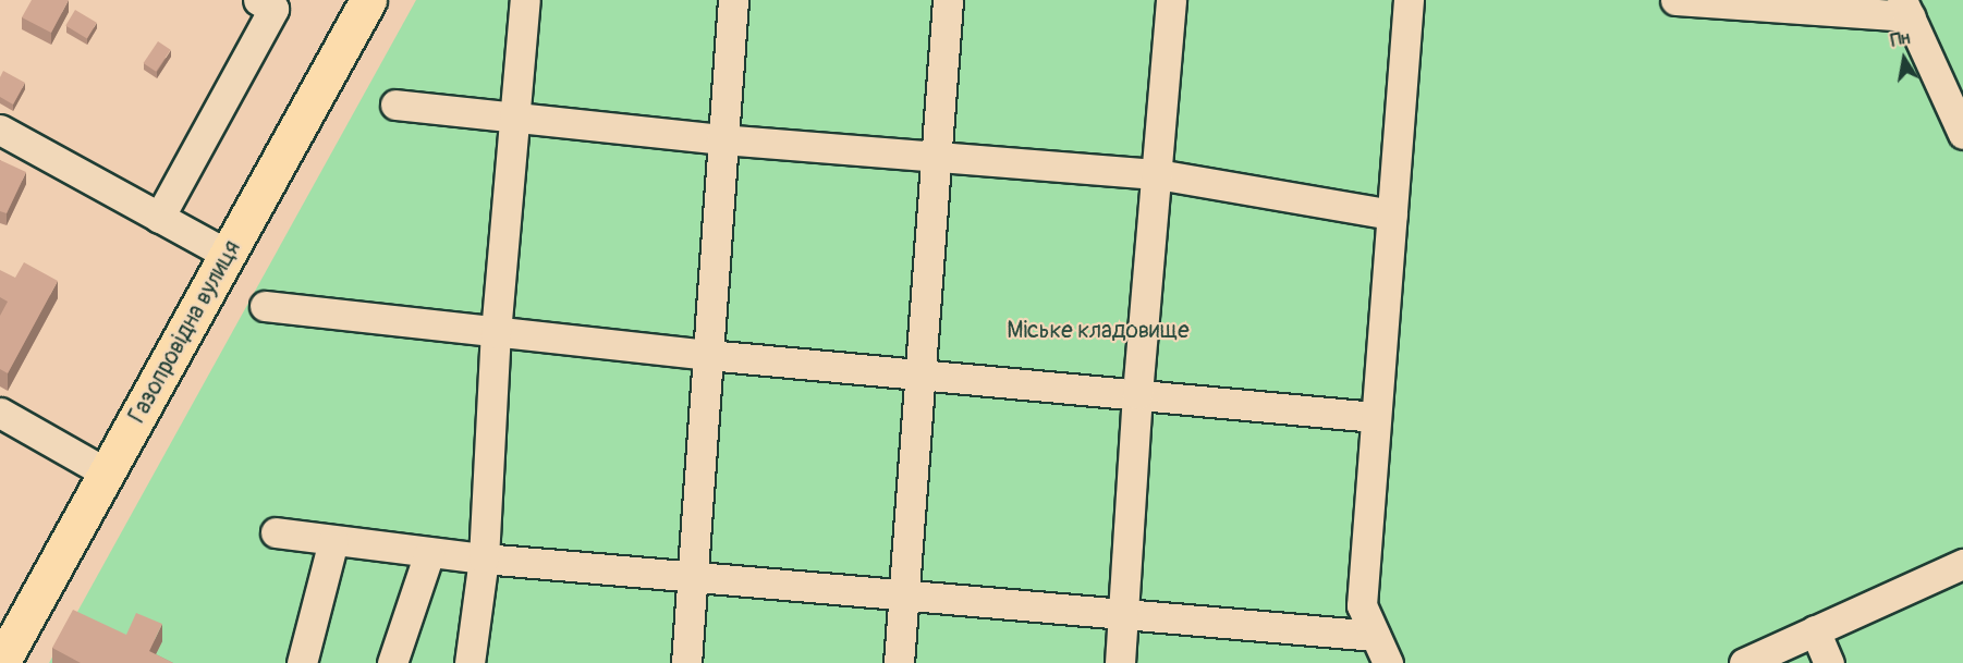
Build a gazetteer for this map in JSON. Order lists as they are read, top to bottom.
{
  "streets": {
    "main road": ["Газопровідна вулиця"]
  },
  "parks": ["Міське кладовище"],
  "north": "top"
}
